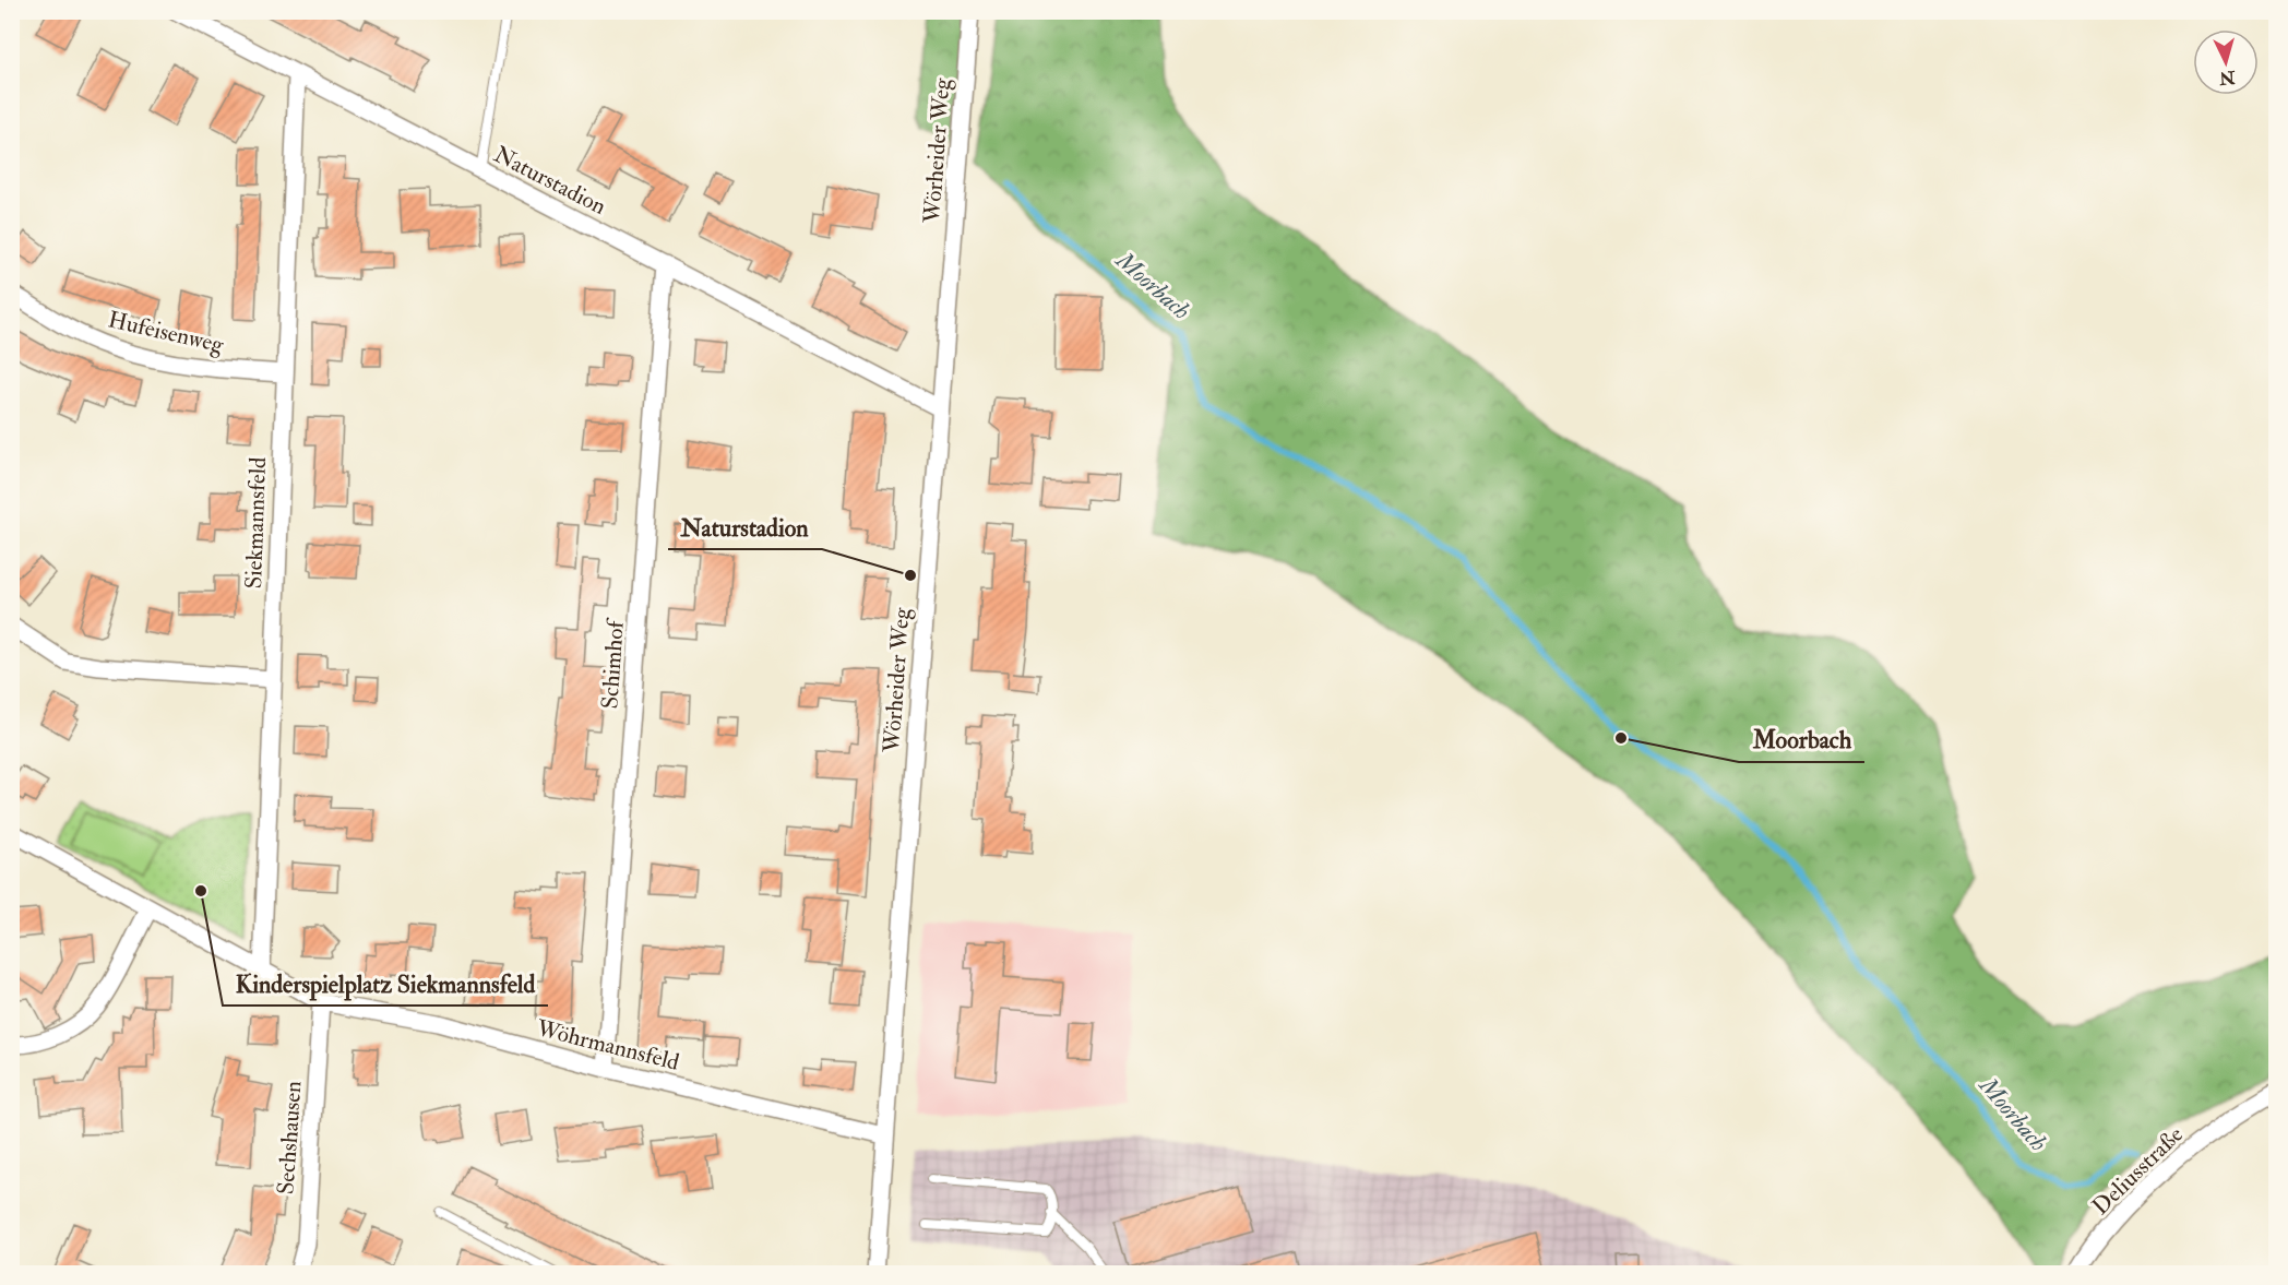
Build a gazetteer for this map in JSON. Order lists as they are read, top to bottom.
{
  "streets": {
    "street": [
      "Wörheider Weg",
      "Naturstadion",
      "Hufeisenweg",
      "Siekmannsfeld",
      "Schimhof",
      "Wöhrmannsfeld",
      "Sechshausen",
      "Deliusstraße"
    ]
  },
  "crossings": [
    ["Wörheider Weg", "Naturstadion"],
    ["Wörheider Weg", "Wöhrmannsfeld"],
    ["Naturstadion", "Siekmannsfeld"],
    ["Naturstadion", "Schimhof"],
    ["Hufeisenweg", "Siekmannsfeld"],
    ["Siekmannsfeld", "Wöhrmannsfeld"],
    ["Schimhof", "Wöhrmannsfeld"],
    ["Wöhrmannsfeld", "Sechshausen"]
  ],
  "water": ["Moorbach"],
  "places": ["Naturstadion", "Moorbach", "Kinderspielplatz Siekmannsfeld"],
  "north": "bottom"
}
